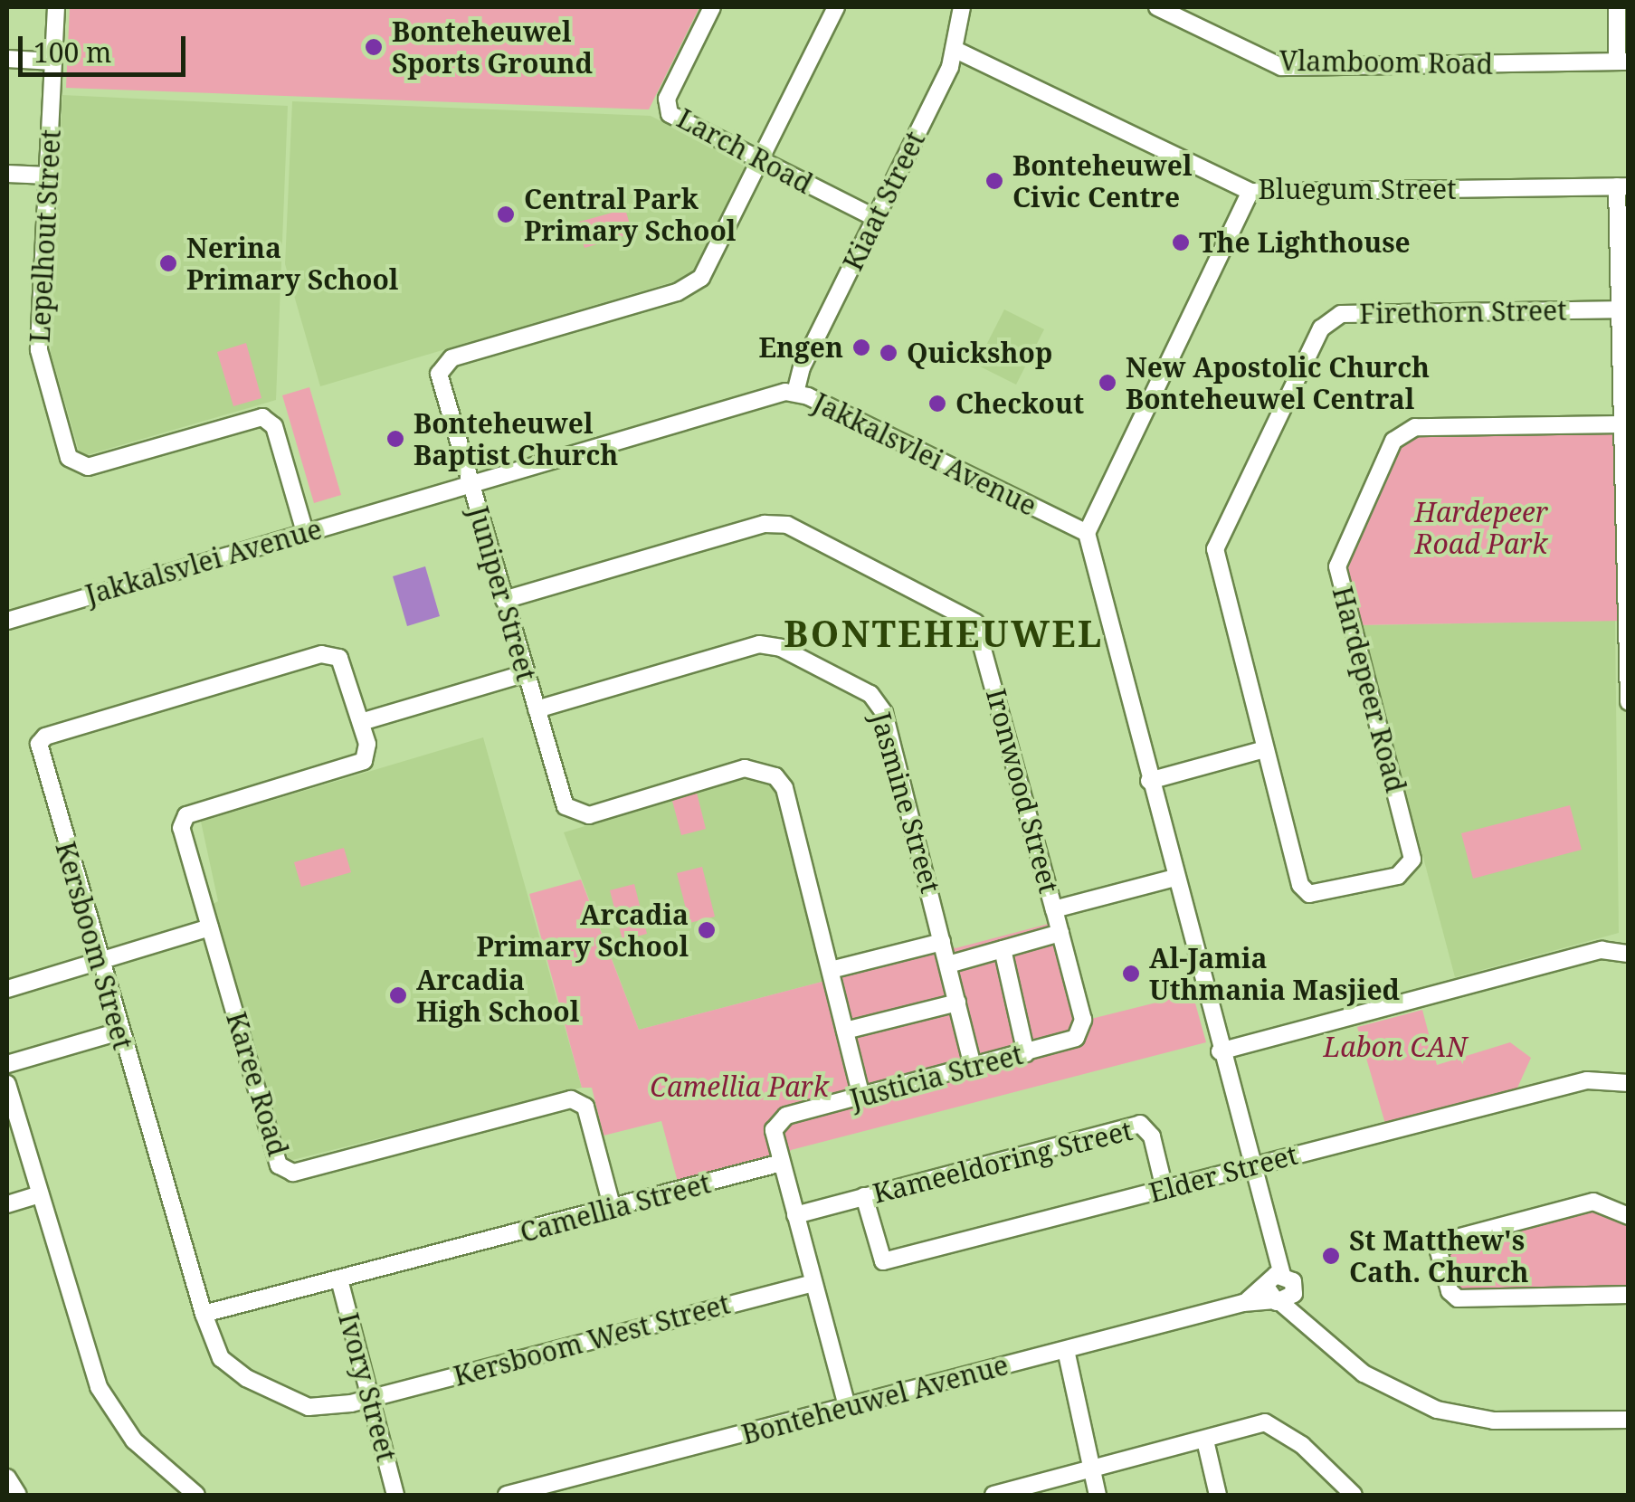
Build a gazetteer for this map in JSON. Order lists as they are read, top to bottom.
{
  "streets": {
    "street": [
      "Vlamboom Road",
      "Larch Road",
      "Bluegum Street",
      "Kiaat Street",
      "Lepelhout Street",
      "Firethorn Street",
      "Jakkalsvlei Avenue",
      "Juniper Street",
      "Hardepeer Road",
      "Ironwood Street",
      "Jasmine Street",
      "Kersboom Street",
      "Justicia Street",
      "Karee Road",
      "Kameeldoring Street",
      "Elder Street",
      "Camellia Street",
      "Kersboom West Street",
      "Ivory Street",
      "Bonteheuwel Avenue"
    ]
  },
  "crossings": [
    ["Larch Road", "Kiaat Street"],
    ["Larch Road", "Juniper Street"],
    ["Bluegum Street", "Kiaat Street"],
    ["Kiaat Street", "Jakkalsvlei Avenue"],
    ["Lepelhout Street", "Jakkalsvlei Avenue"],
    ["Firethorn Street", "Hardepeer Road"],
    ["Jakkalsvlei Avenue", "Juniper Street"],
    ["Juniper Street", "Ironwood Street"],
    ["Juniper Street", "Jasmine Street"],
    ["Jasmine Street", "Justicia Street"],
    ["Kersboom Street", "Karee Road"],
    ["Kersboom Street", "Camellia Street"],
    ["Kersboom Street", "Kersboom West Street"],
    ["Kersboom Street", "Ivory Street"],
    ["Justicia Street", "Camellia Street"],
    ["Karee Road", "Camellia Street"],
    ["Kameeldoring Street", "Elder Street"],
    ["Camellia Street", "Ivory Street"],
    ["Kersboom West Street", "Ivory Street"]
  ],
  "districts": ["BONTEHEUWEL"],
  "parks": ["Hardepeer Road Park", "Labon CAN", "Camellia Park"],
  "places": [
    "Bonteheuwel Sports Ground",
    "Bonteheuwel Civic Centre",
    "Central Park Primary School",
    "The Lighthouse",
    "Nerina Primary School",
    "Engen",
    "Quickshop",
    "New Apostolic Church Bonteheuwel Central",
    "Checkout",
    "Bonteheuwel Baptist Church",
    "Arcadia Primary School",
    "Al-Jamia Uthmania Masjied",
    "Arcadia High School",
    "St Matthew's Cath. Church"
  ],
  "scale_bar": "100 m"
}
